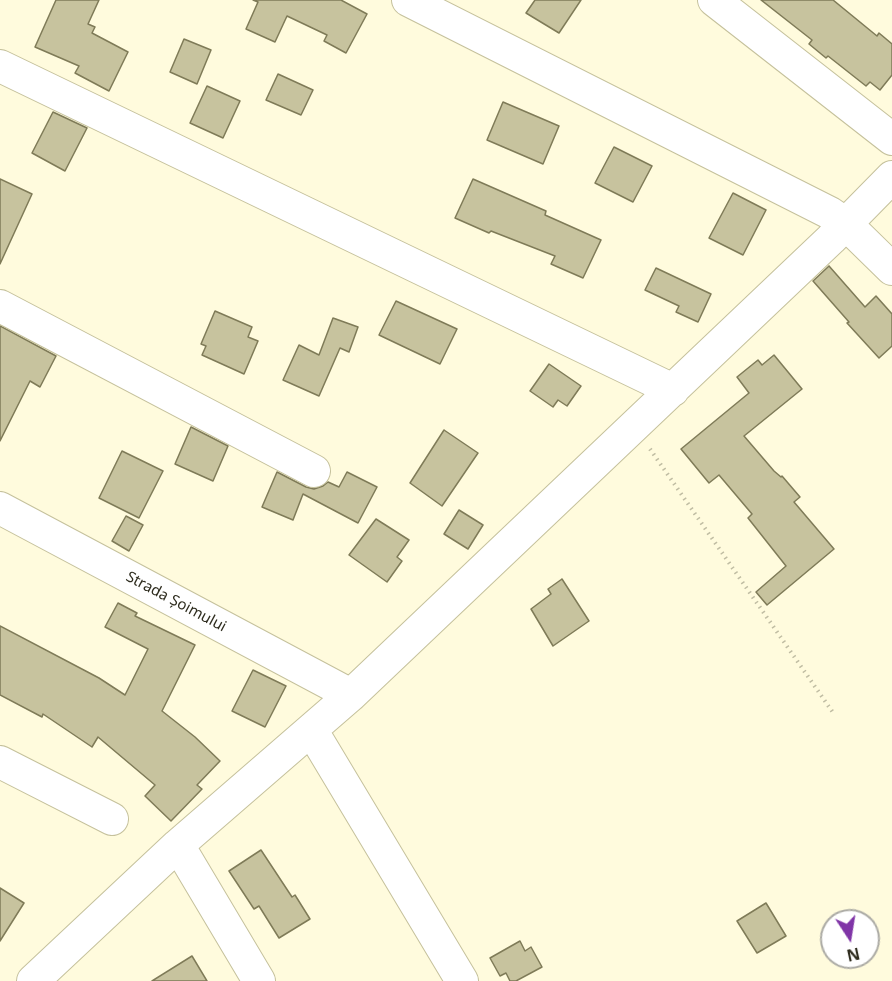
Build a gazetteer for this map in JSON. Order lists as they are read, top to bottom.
{
  "streets": {
    "street": ["Strada Șoimului"]
  },
  "north": "bottom"
}
